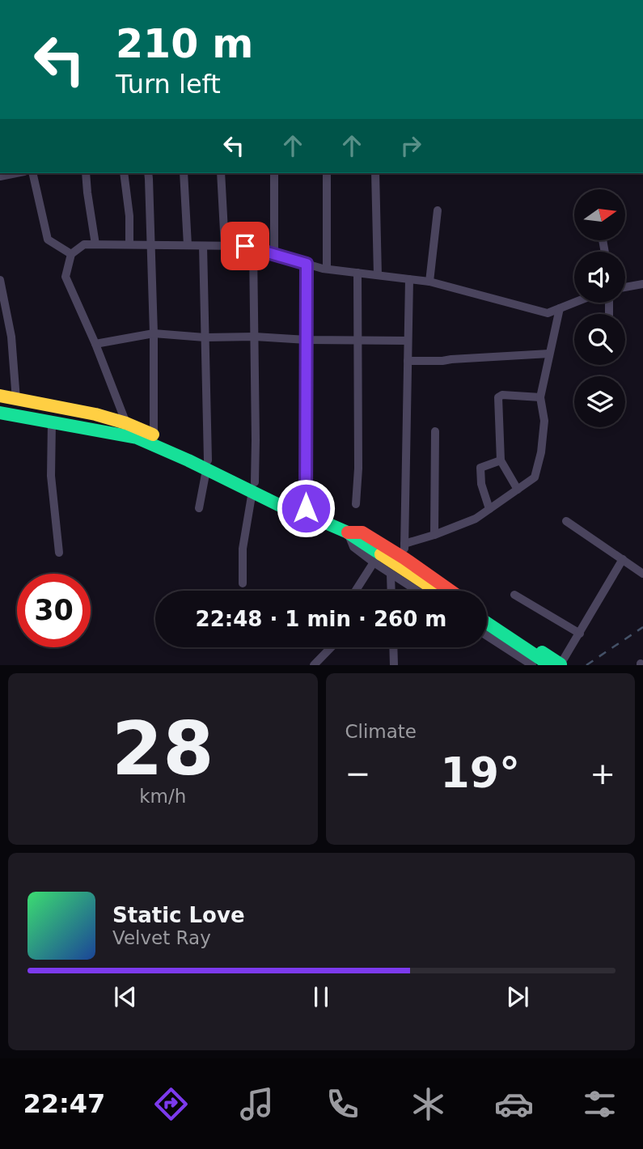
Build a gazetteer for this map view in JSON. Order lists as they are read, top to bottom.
{
  "north": "right",
  "page": {
    "turn": ["210 m", "Turn left"],
    "limit": "30",
    "trip": "22:48 · 1 min · 260 m",
    "tile": [
      ["28", "km/h"],
      "Climate"
    ],
    "heat": ["−", "19°", "+"],
    "song": ["Static Love", "Velvet Ray"],
    "tabs": "22:47"
  }
}
